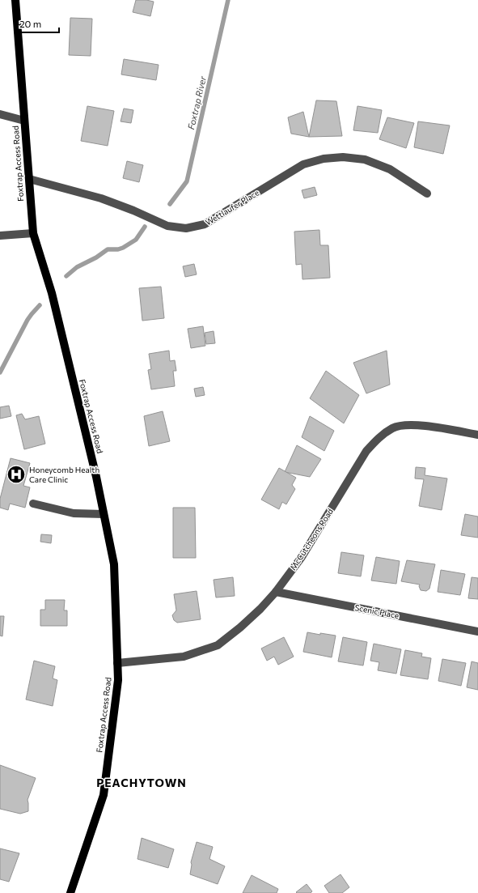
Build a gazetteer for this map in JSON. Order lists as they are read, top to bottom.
{
  "streets": {
    "main road": ["Foxtrap Access Road"],
    "street": ["Wettlaufer Place", "McCutcheons Road", "Scenic Place"]
  },
  "crossings": [
    ["Foxtrap Access Road", "Wettlaufer Place"],
    ["Foxtrap Access Road", "McCutcheons Road"],
    ["McCutcheons Road", "Scenic Place"]
  ],
  "districts": ["PEACHYTOWN"],
  "water": ["Foxtrap River"],
  "places": {
    "hospital": ["Honeycomb Health Care Clinic"]
  },
  "scale_bar": "20 m"
}
